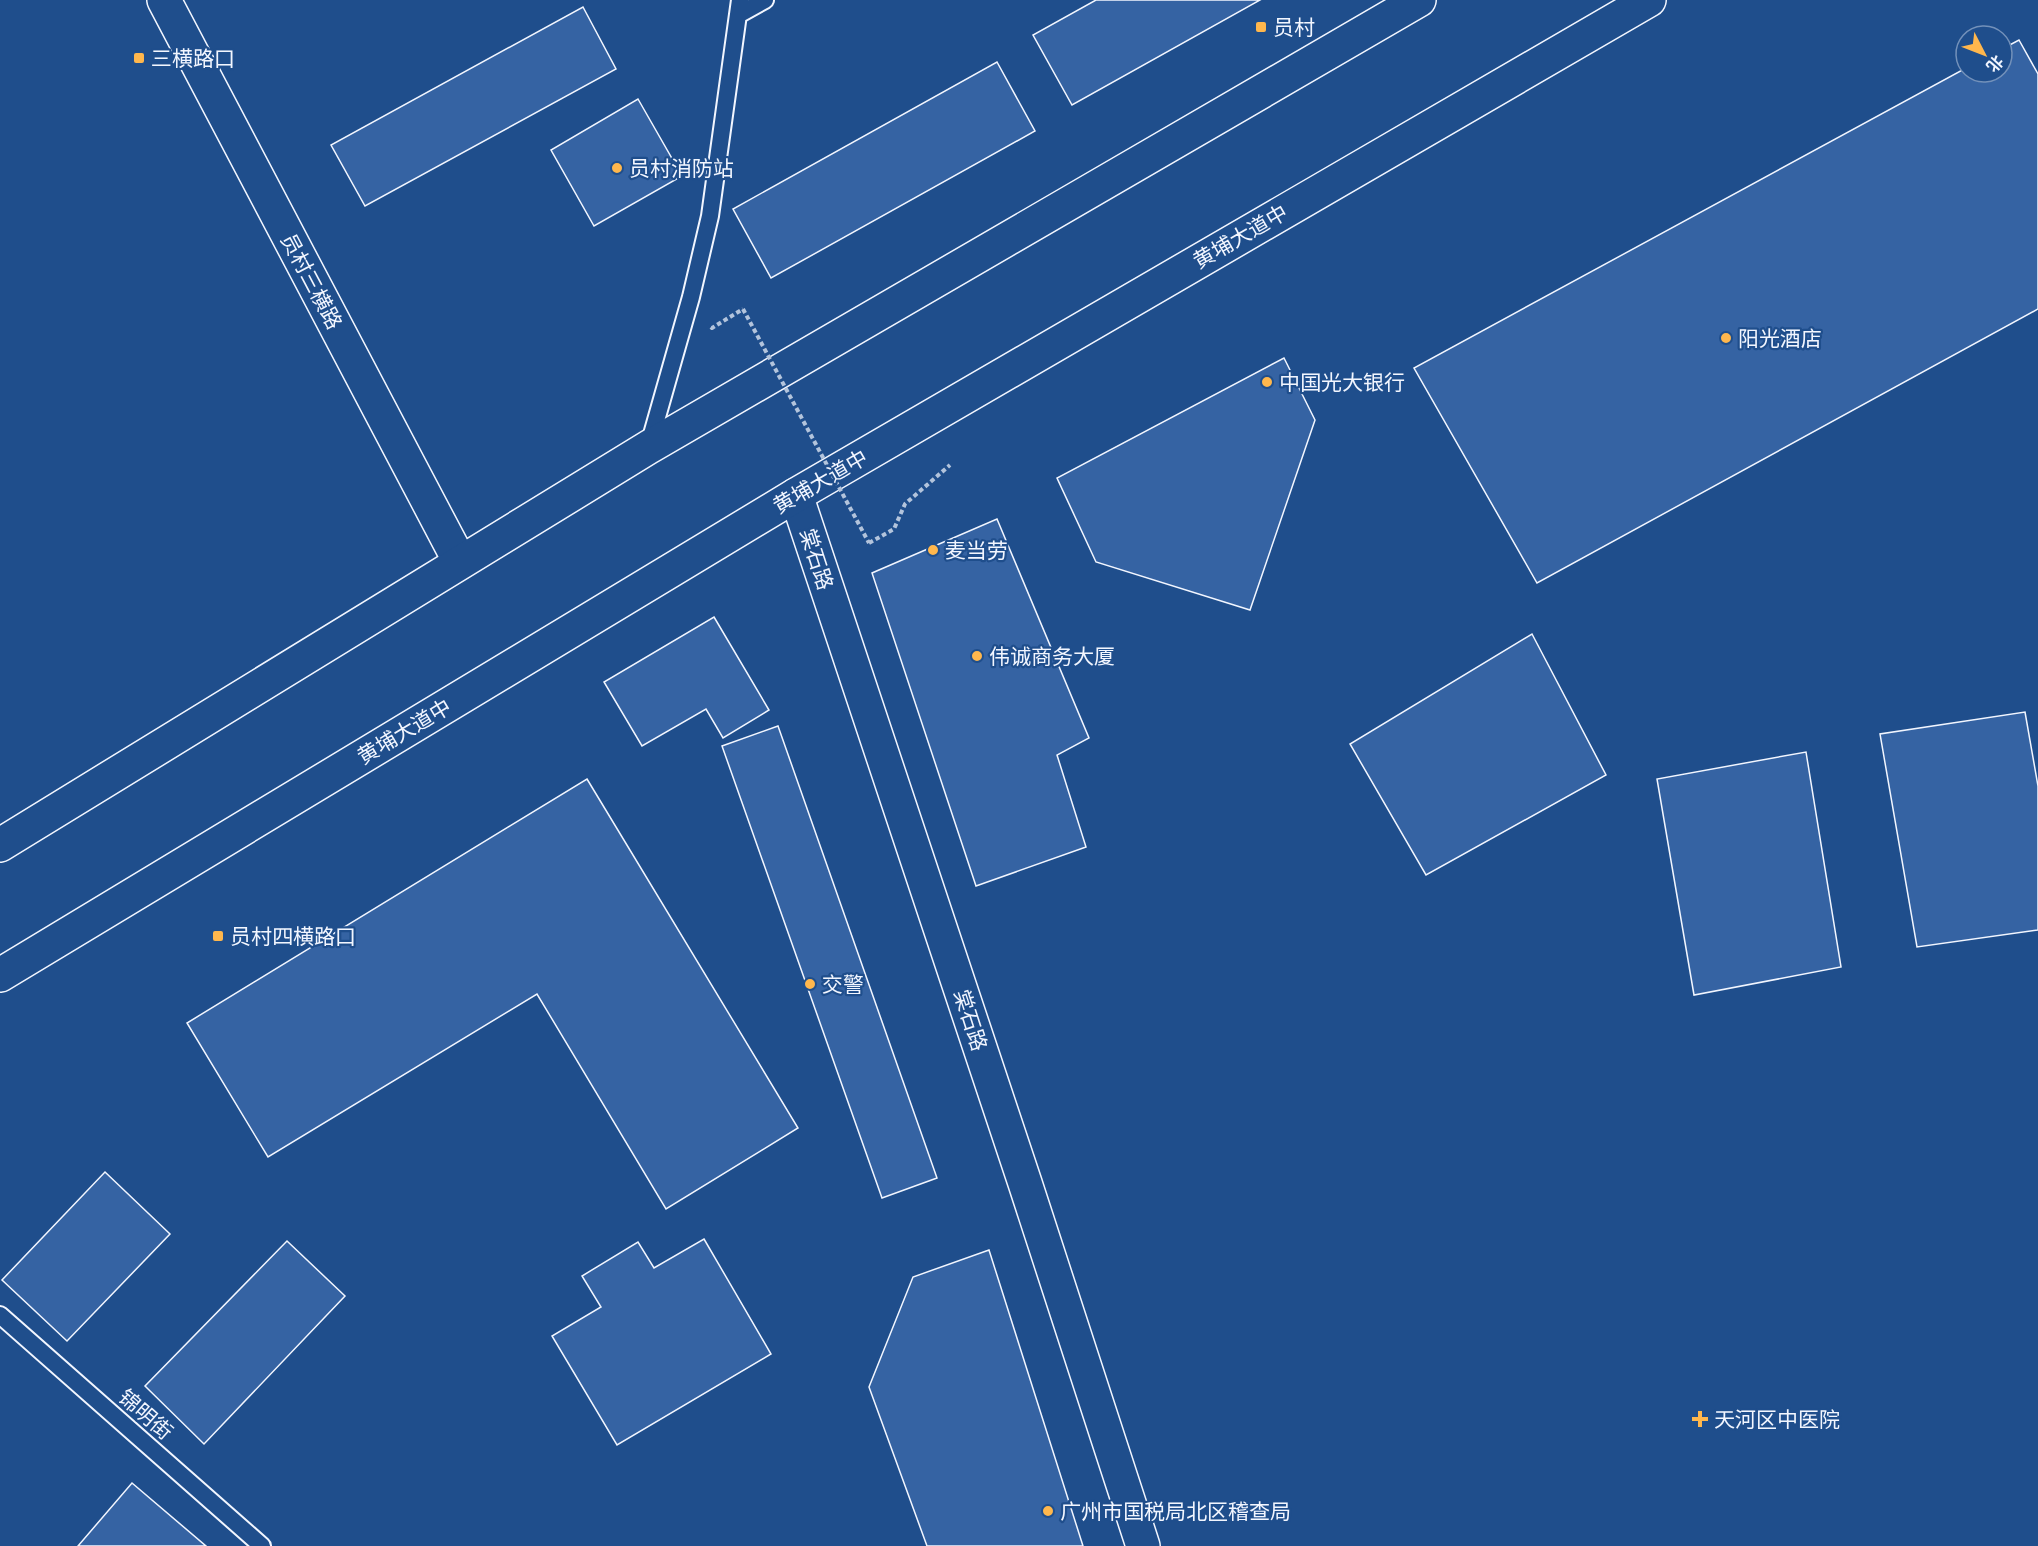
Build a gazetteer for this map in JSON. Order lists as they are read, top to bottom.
{
  "streets": {
    "main road": ["黄埔大道中", "员村三横路", "棠石路"],
    "lane": ["锦明街"]
  },
  "crossings": [
    ["黄埔大道中", "棠石路"]
  ],
  "places": {
    "transit": ["员村", "三横路口", "员村四横路口"],
    "other": [
      "员村消防站",
      "阳光酒店",
      "中国光大银行",
      "麦当劳",
      "伟诚商务大厦",
      "交警",
      "广州市国税局北区稽查局"
    ],
    "health": ["天河区中医院"]
  },
  "north": "bottom right"
}
